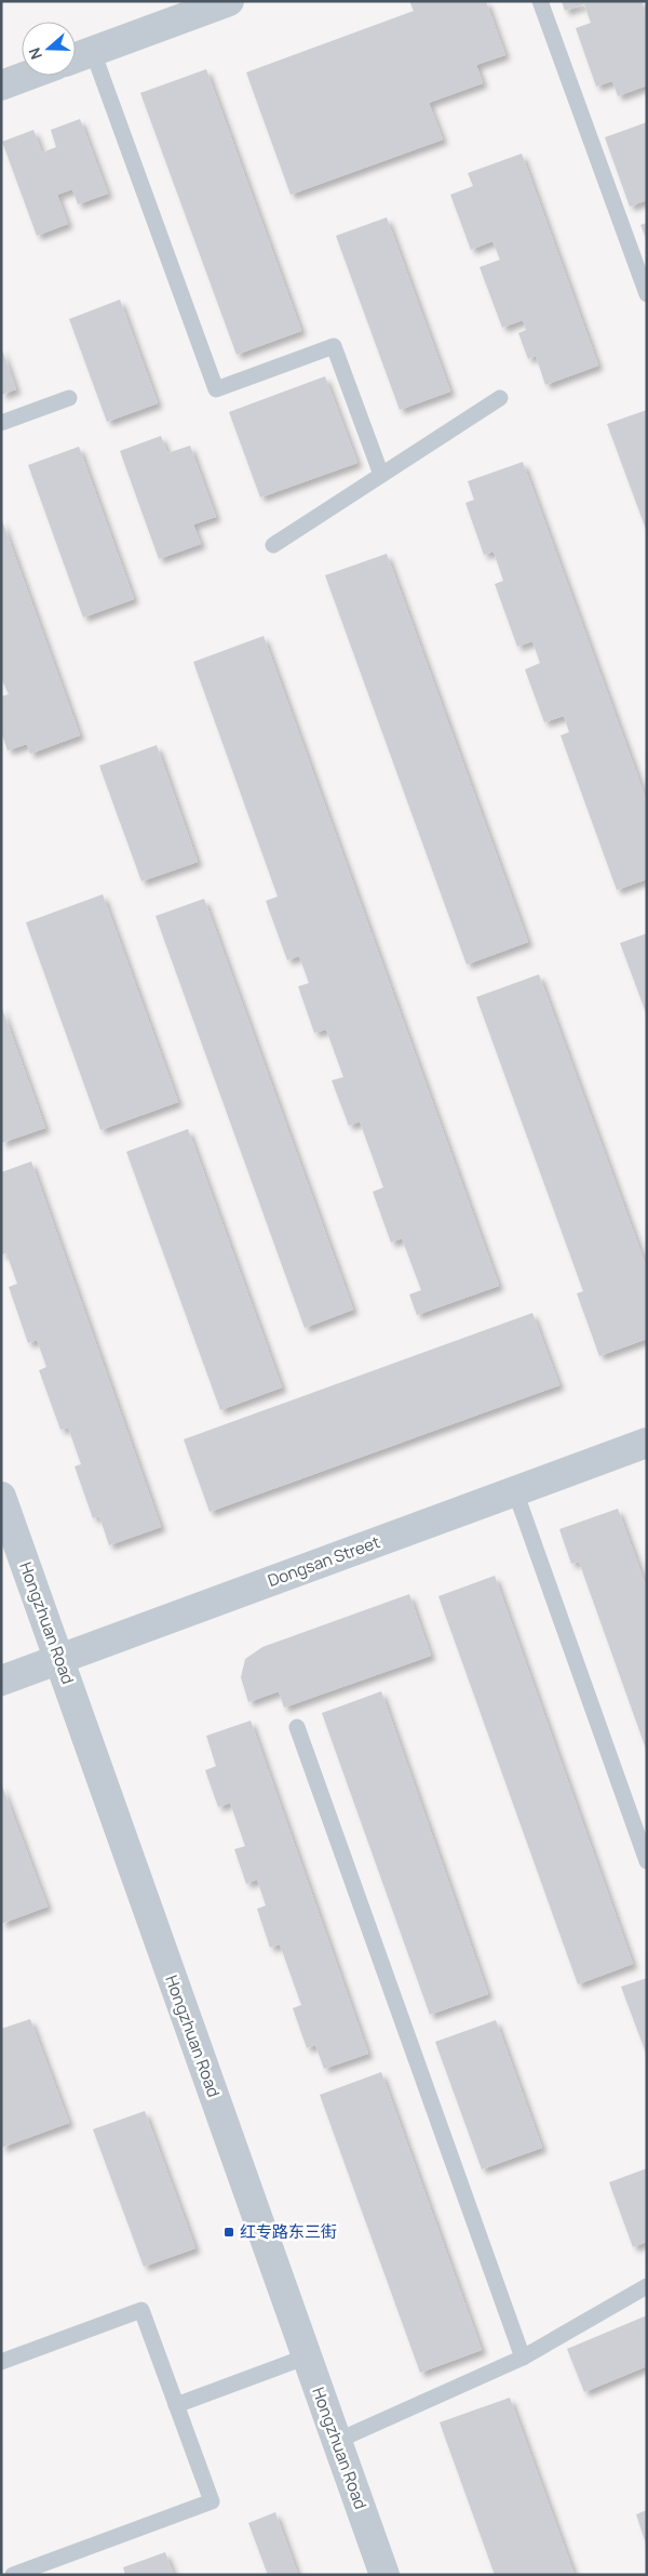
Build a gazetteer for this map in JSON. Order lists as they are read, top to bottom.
{
  "streets": {
    "street": ["Dongsan Street", "Hongzhuan Road"]
  },
  "crossings": [
    ["Dongsan Street", "Hongzhuan Road"]
  ],
  "places": {
    "transit": ["红专路东三街"]
  },
  "north": "left"
}
